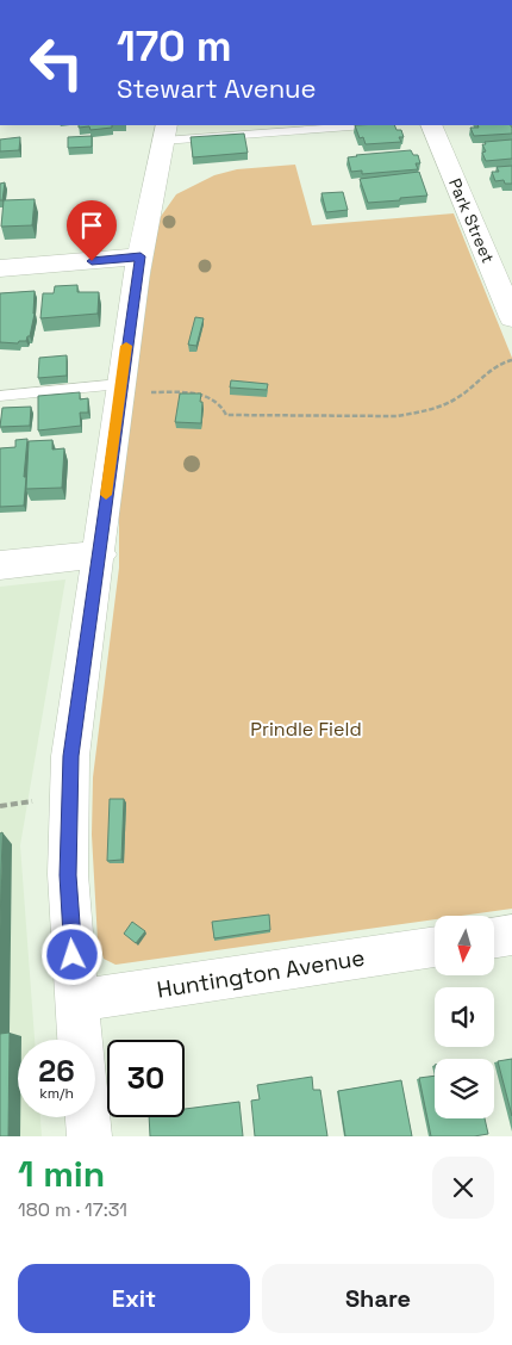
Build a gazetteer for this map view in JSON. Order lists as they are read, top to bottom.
{
  "streets": {
    "street": ["Park Street", "Huntington Avenue"]
  },
  "parks": ["Prindle Field"],
  "north": "bottom",
  "page": {
    "turn": ["170 m", "Stewart Avenue"],
    "speed": "26 km/h",
    "limit": "30",
    "heading": ["1 min", "180 m · 17:31"],
    "buttons": ["Exit", "Share"]
  }
}
